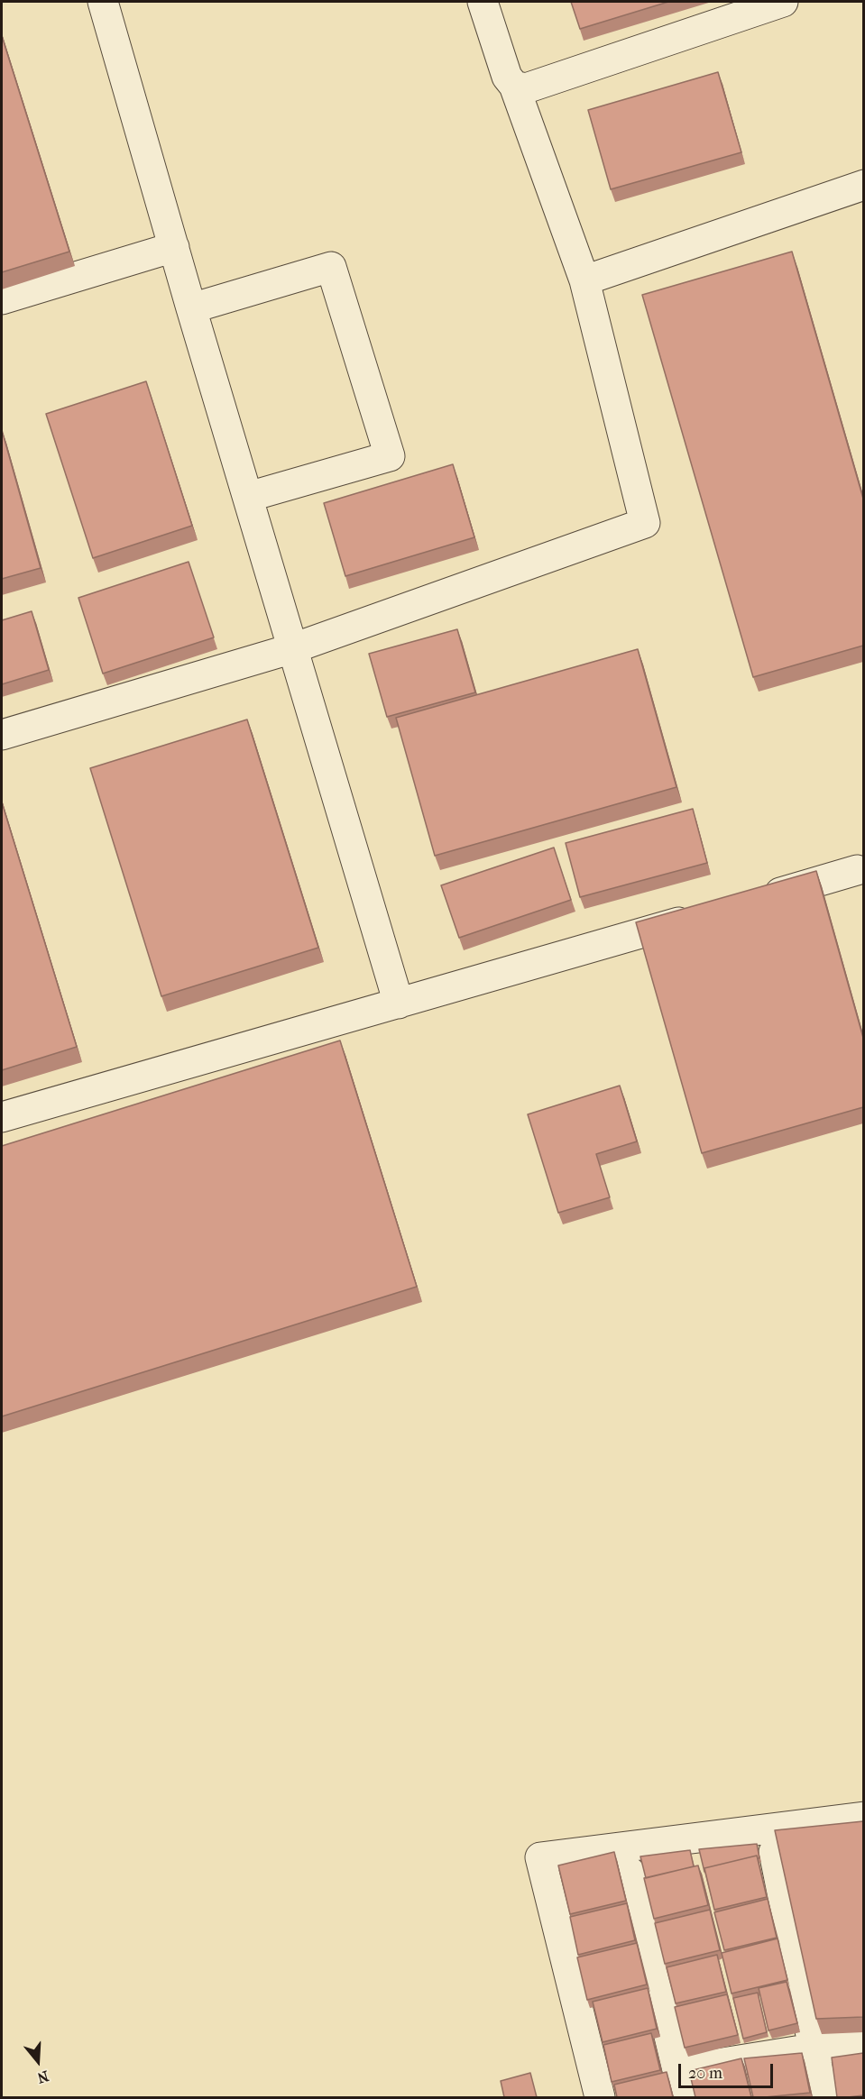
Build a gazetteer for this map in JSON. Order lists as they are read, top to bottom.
{
  "scale_bar": "20 m",
  "north": "bottom"
}
